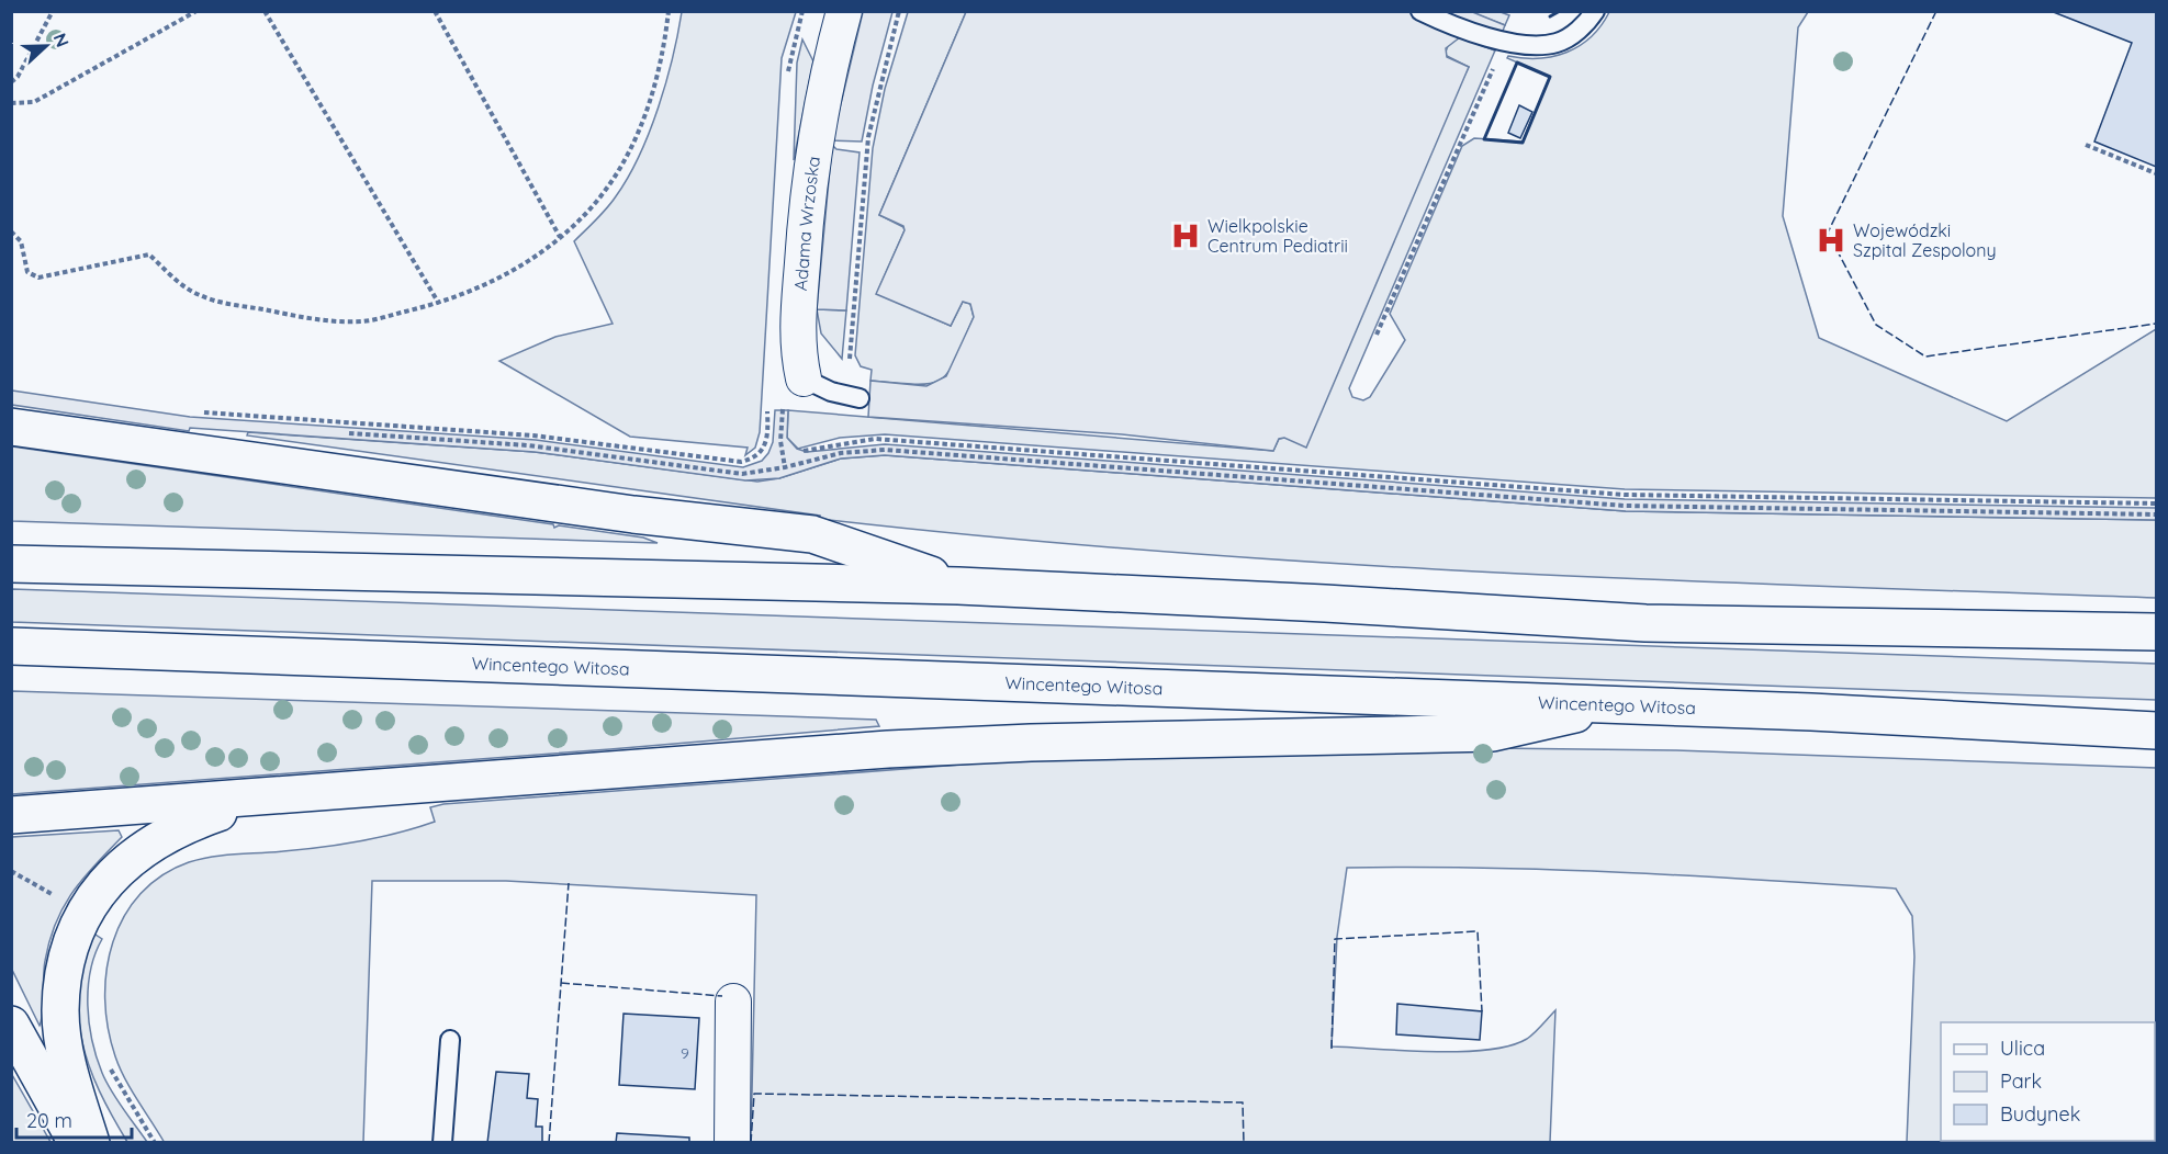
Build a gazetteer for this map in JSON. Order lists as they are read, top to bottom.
{
  "streets": {
    "main road": ["Wincentego Witosa"],
    "street": ["Adama Wrzoska"]
  },
  "places": {
    "hospital": ["Wielkpolskie Centrum Pediatrii", "Wojewódzki Szpital Zespolony"]
  },
  "house_numbers": ["9"],
  "legend": ["Ulica", "Park", "Budynek"],
  "scale_bar": "20 m",
  "north": "right"
}
